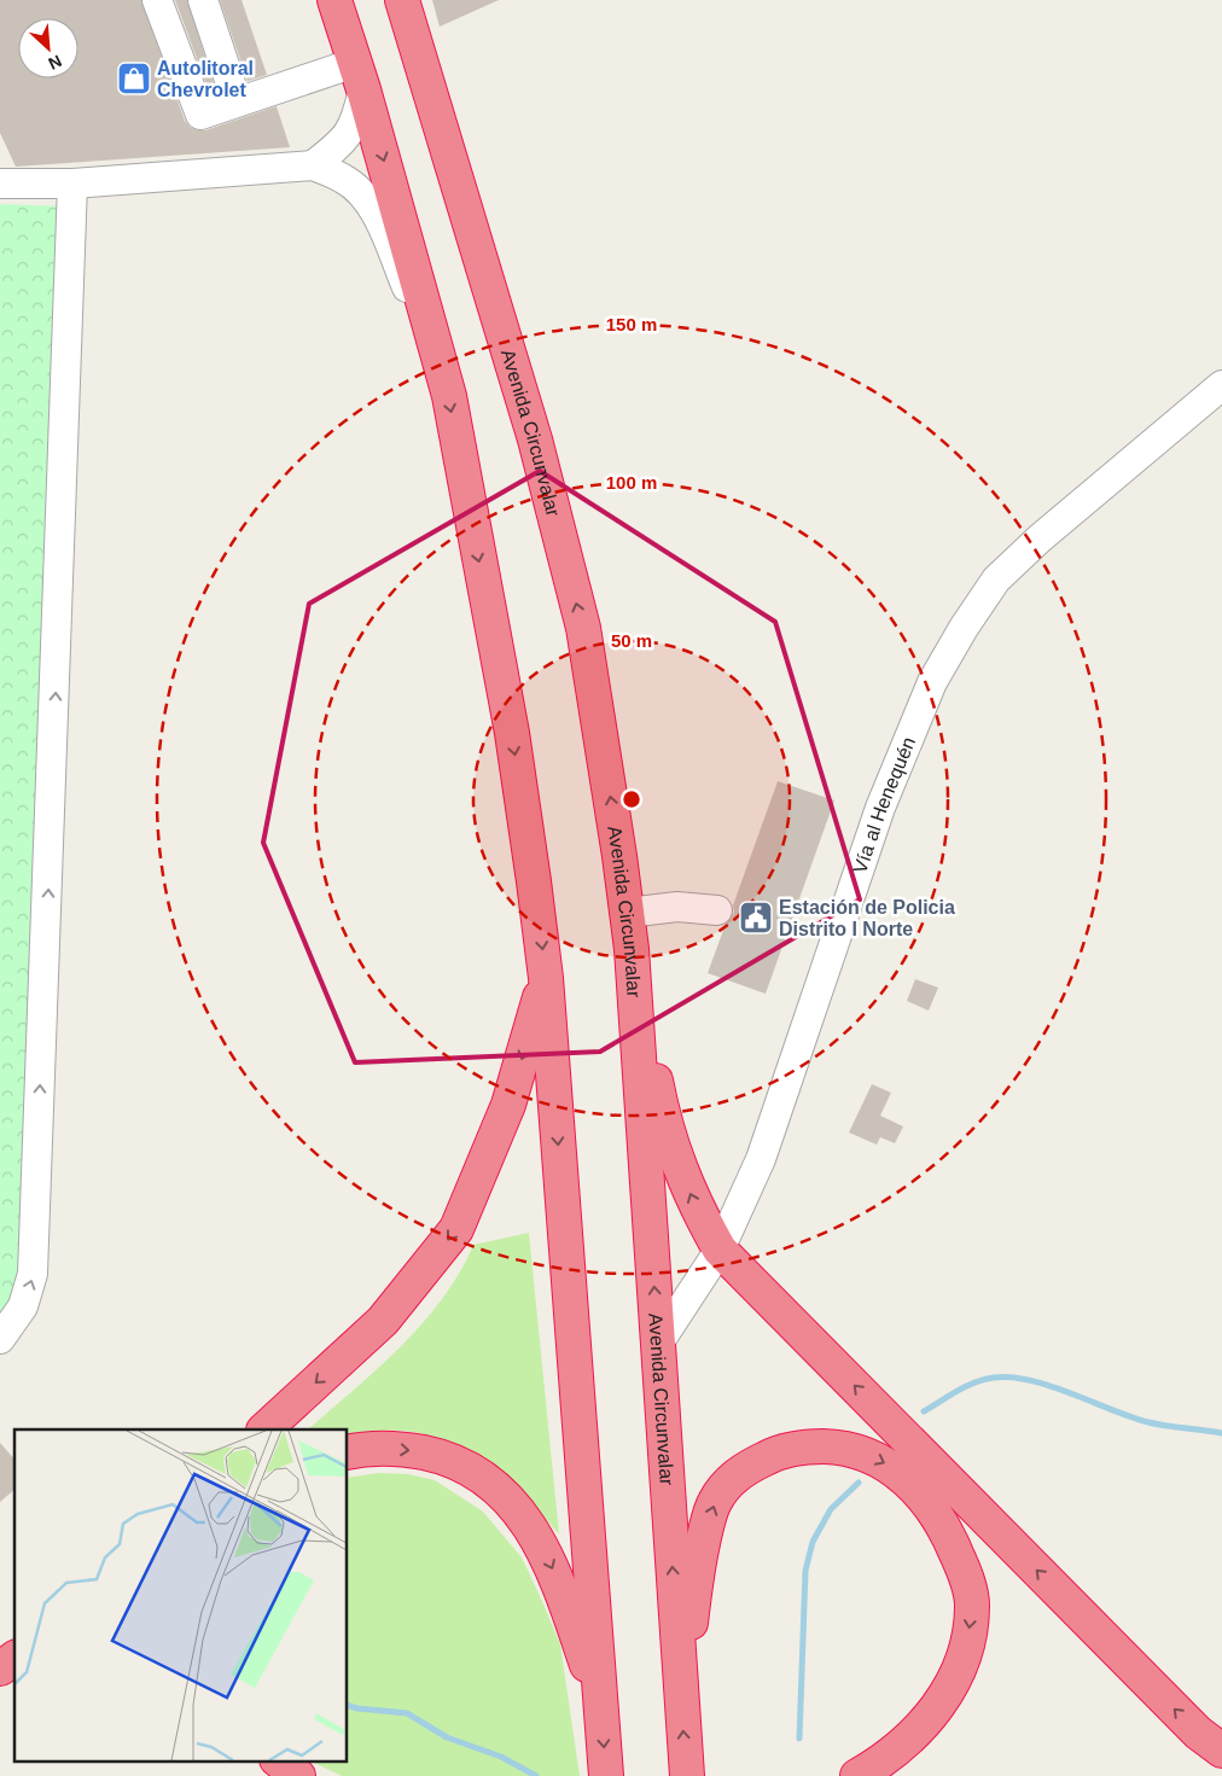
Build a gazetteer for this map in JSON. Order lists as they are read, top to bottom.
{
  "streets": {
    "highway": ["Avenida Circunvalar"],
    "street": ["Vía al Henequén"]
  },
  "crossings": [
    ["Avenida Circunvalar", "Vía al Henequén"]
  ],
  "places": {
    "shop": ["Autolitoral Chevrolet"],
    "public building": ["Estación de Policia Distrito I Norte"]
  },
  "north": "bottom right",
  "rings": ["150 m", "100 m", "50 m"]
}
